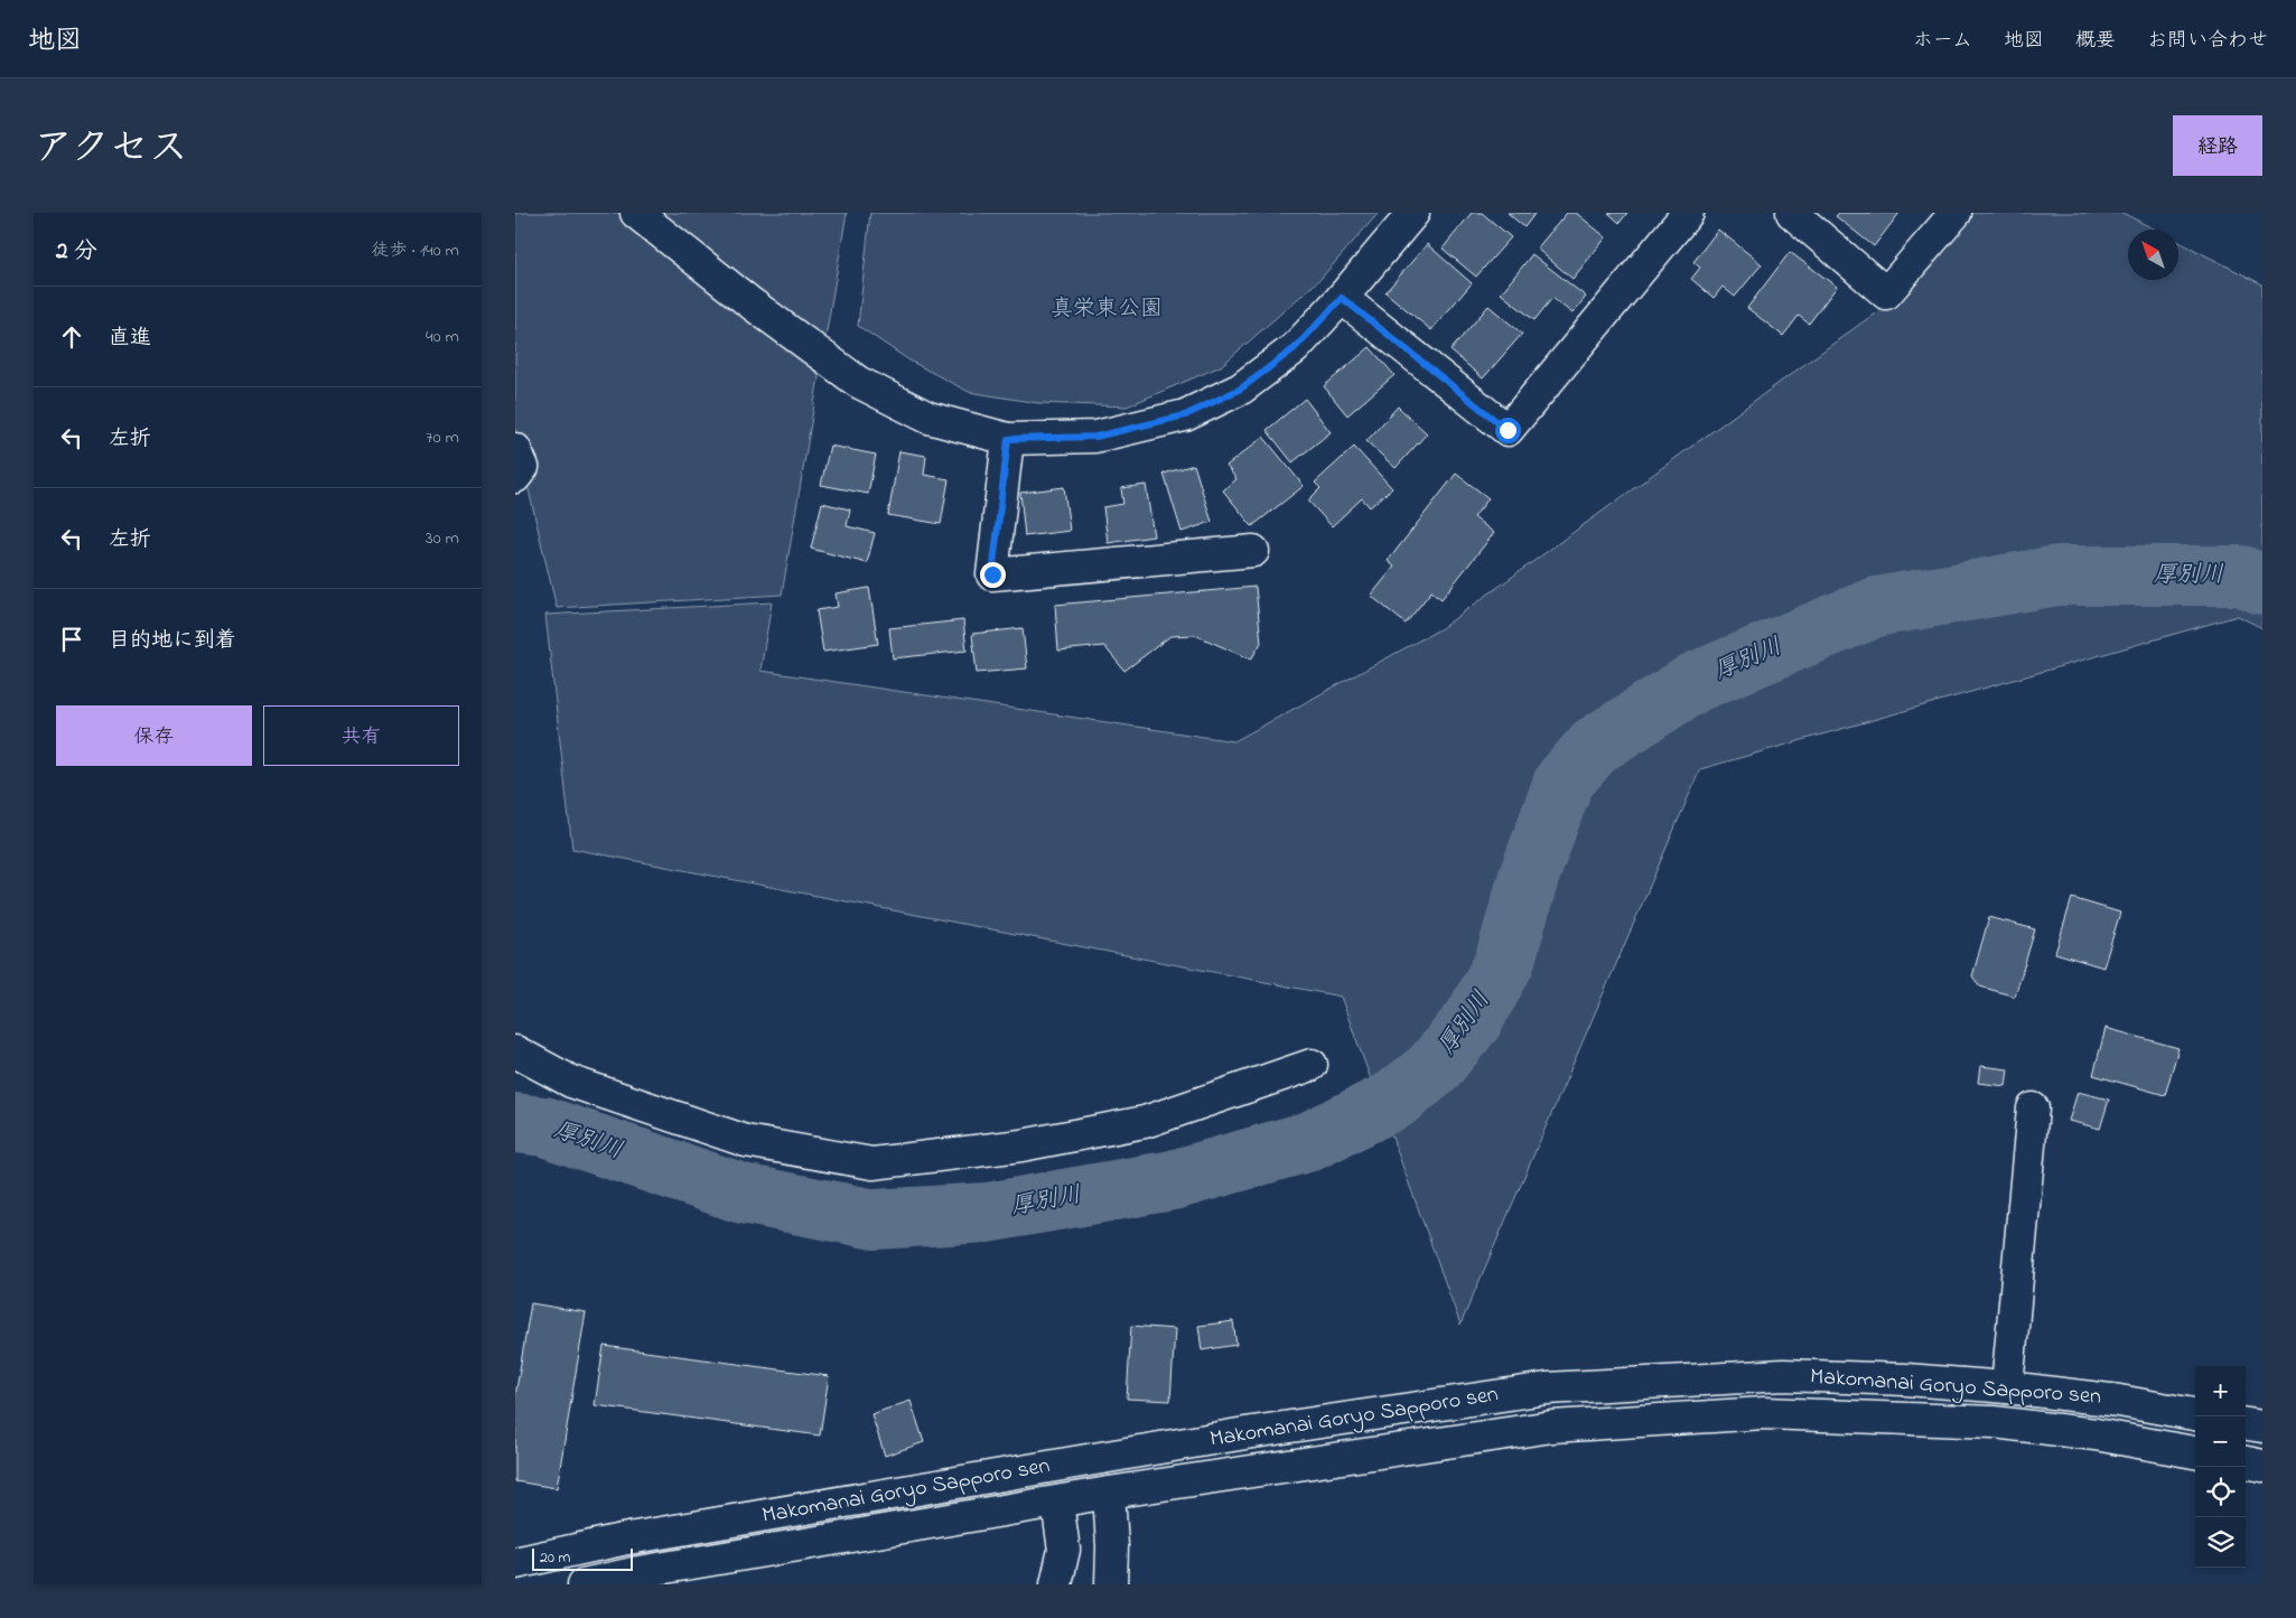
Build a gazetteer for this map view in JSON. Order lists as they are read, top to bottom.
{
  "streets": {
    "main road": ["Makomanai Goryo Sapporo sen"]
  },
  "water": ["厚別川"],
  "parks": ["真栄東公園"],
  "scale_bar": "20 m",
  "north": "top left",
  "page": {
    "header": "地図",
    "nav": [
      "ホーム",
      "地図",
      "概要",
      "お問い合わせ"
    ],
    "title": "アクセス",
    "buttons": [
      "経路",
      ["保存", "共有"]
    ],
    "heading": ["2 分", "徒歩 · 140 m"],
    "list": [
      ["直進", "40 m"],
      ["左折", "70 m"],
      ["左折", "30 m"],
      "目的地に到着"
    ],
    "map_buttons": ["+", "−"],
    "scale": "20 m"
  }
}
